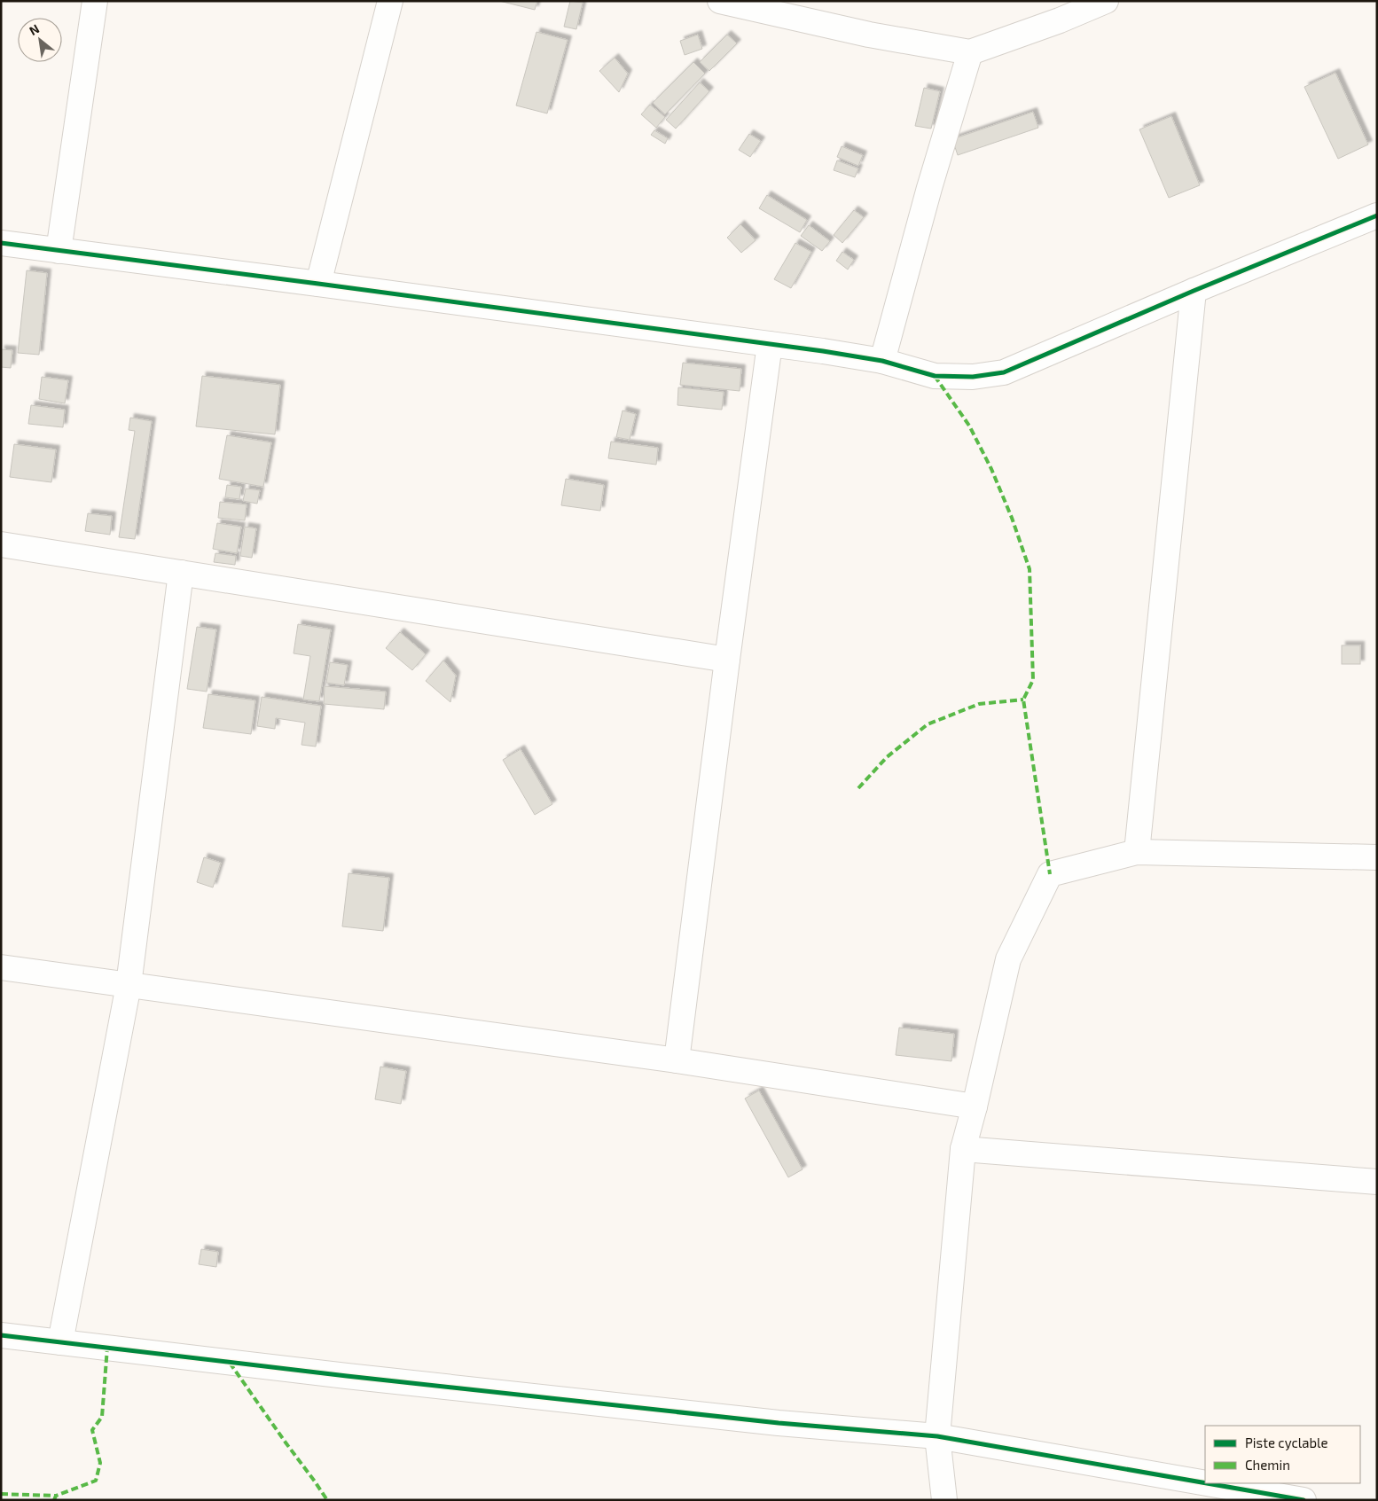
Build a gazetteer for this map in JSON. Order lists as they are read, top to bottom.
{
  "legend": ["Piste cyclable", "Chemin"],
  "north": "top left"
}
